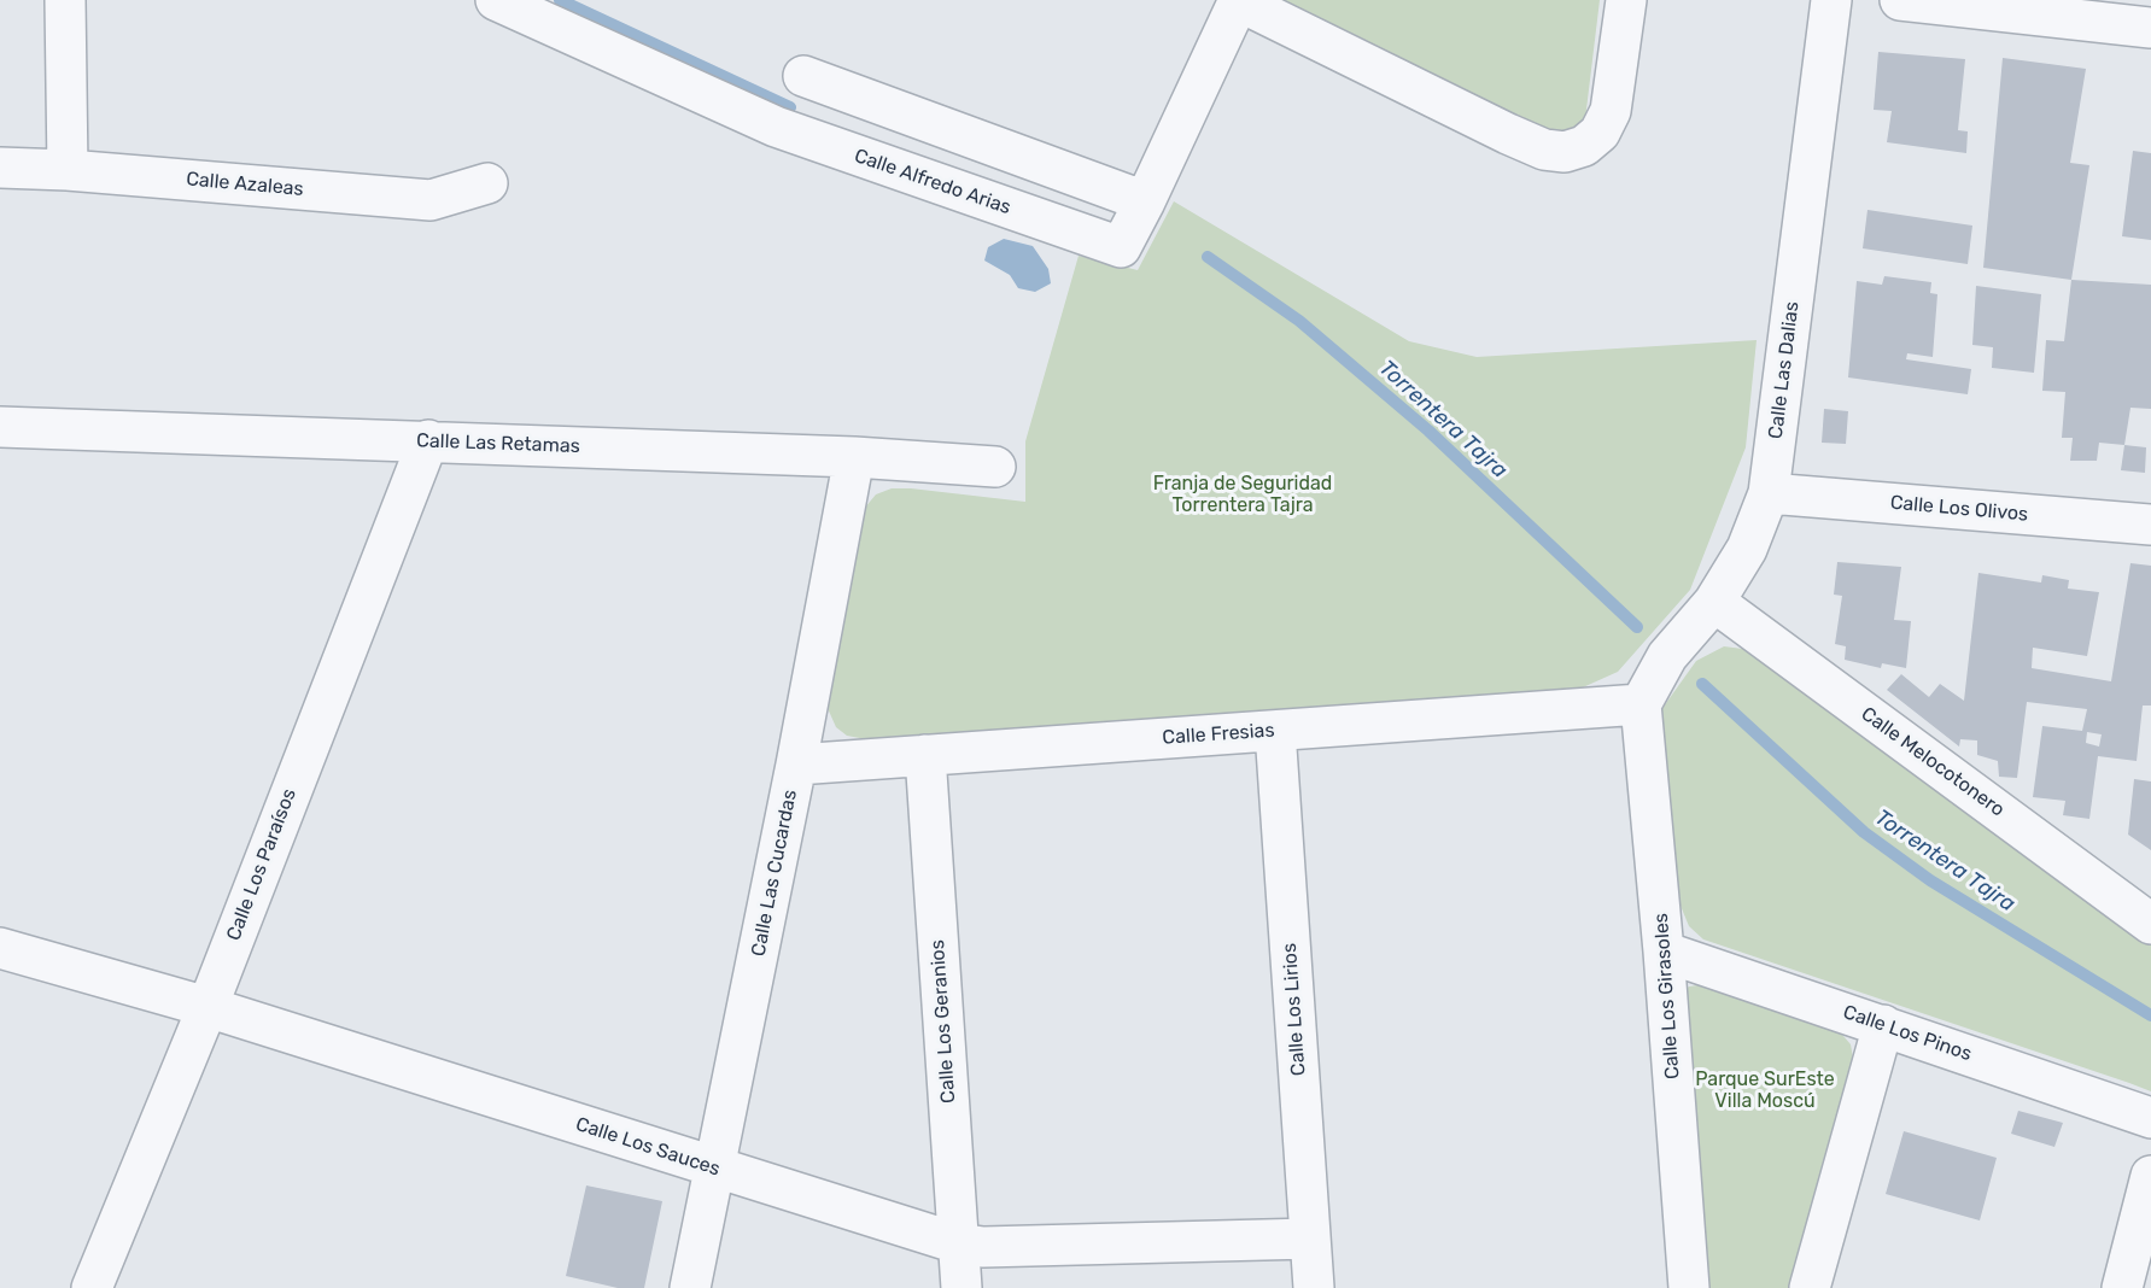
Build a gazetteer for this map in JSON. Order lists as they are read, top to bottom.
{
  "streets": {
    "street": [
      "Calle Alfredo Arias",
      "Calle Azaleas",
      "Calle Las Dalias",
      "Calle Las Retamas",
      "Calle Los Olivos",
      "Calle Fresias",
      "Calle Melocotonero",
      "Calle Los Paraísos",
      "Calle Las Cucardas",
      "Calle Los Girasoles",
      "Calle Los Lirios",
      "Calle Los Geranios",
      "Calle Los Pinos",
      "Calle Los Sauces"
    ]
  },
  "crossings": [
    ["Calle Las Dalias", "Calle Los Olivos"],
    ["Calle Las Dalias", "Calle Fresias"],
    ["Calle Las Dalias", "Calle Melocotonero"],
    ["Calle Las Dalias", "Calle Los Girasoles"],
    ["Calle Las Retamas", "Calle Los Paraísos"],
    ["Calle Las Retamas", "Calle Las Cucardas"],
    ["Calle Fresias", "Calle Las Cucardas"],
    ["Calle Fresias", "Calle Los Girasoles"],
    ["Calle Fresias", "Calle Los Lirios"],
    ["Calle Fresias", "Calle Los Geranios"],
    ["Calle Los Paraísos", "Calle Los Sauces"],
    ["Calle Las Cucardas", "Calle Los Sauces"],
    ["Calle Los Girasoles", "Calle Los Pinos"],
    ["Calle Los Lirios", "Calle Los Sauces"],
    ["Calle Los Geranios", "Calle Los Sauces"]
  ],
  "water": ["Torrentera Tajra"],
  "parks": ["Franja de Seguridad Torrentera Tajra", "Parque SurEste Villa Moscú"]
}
